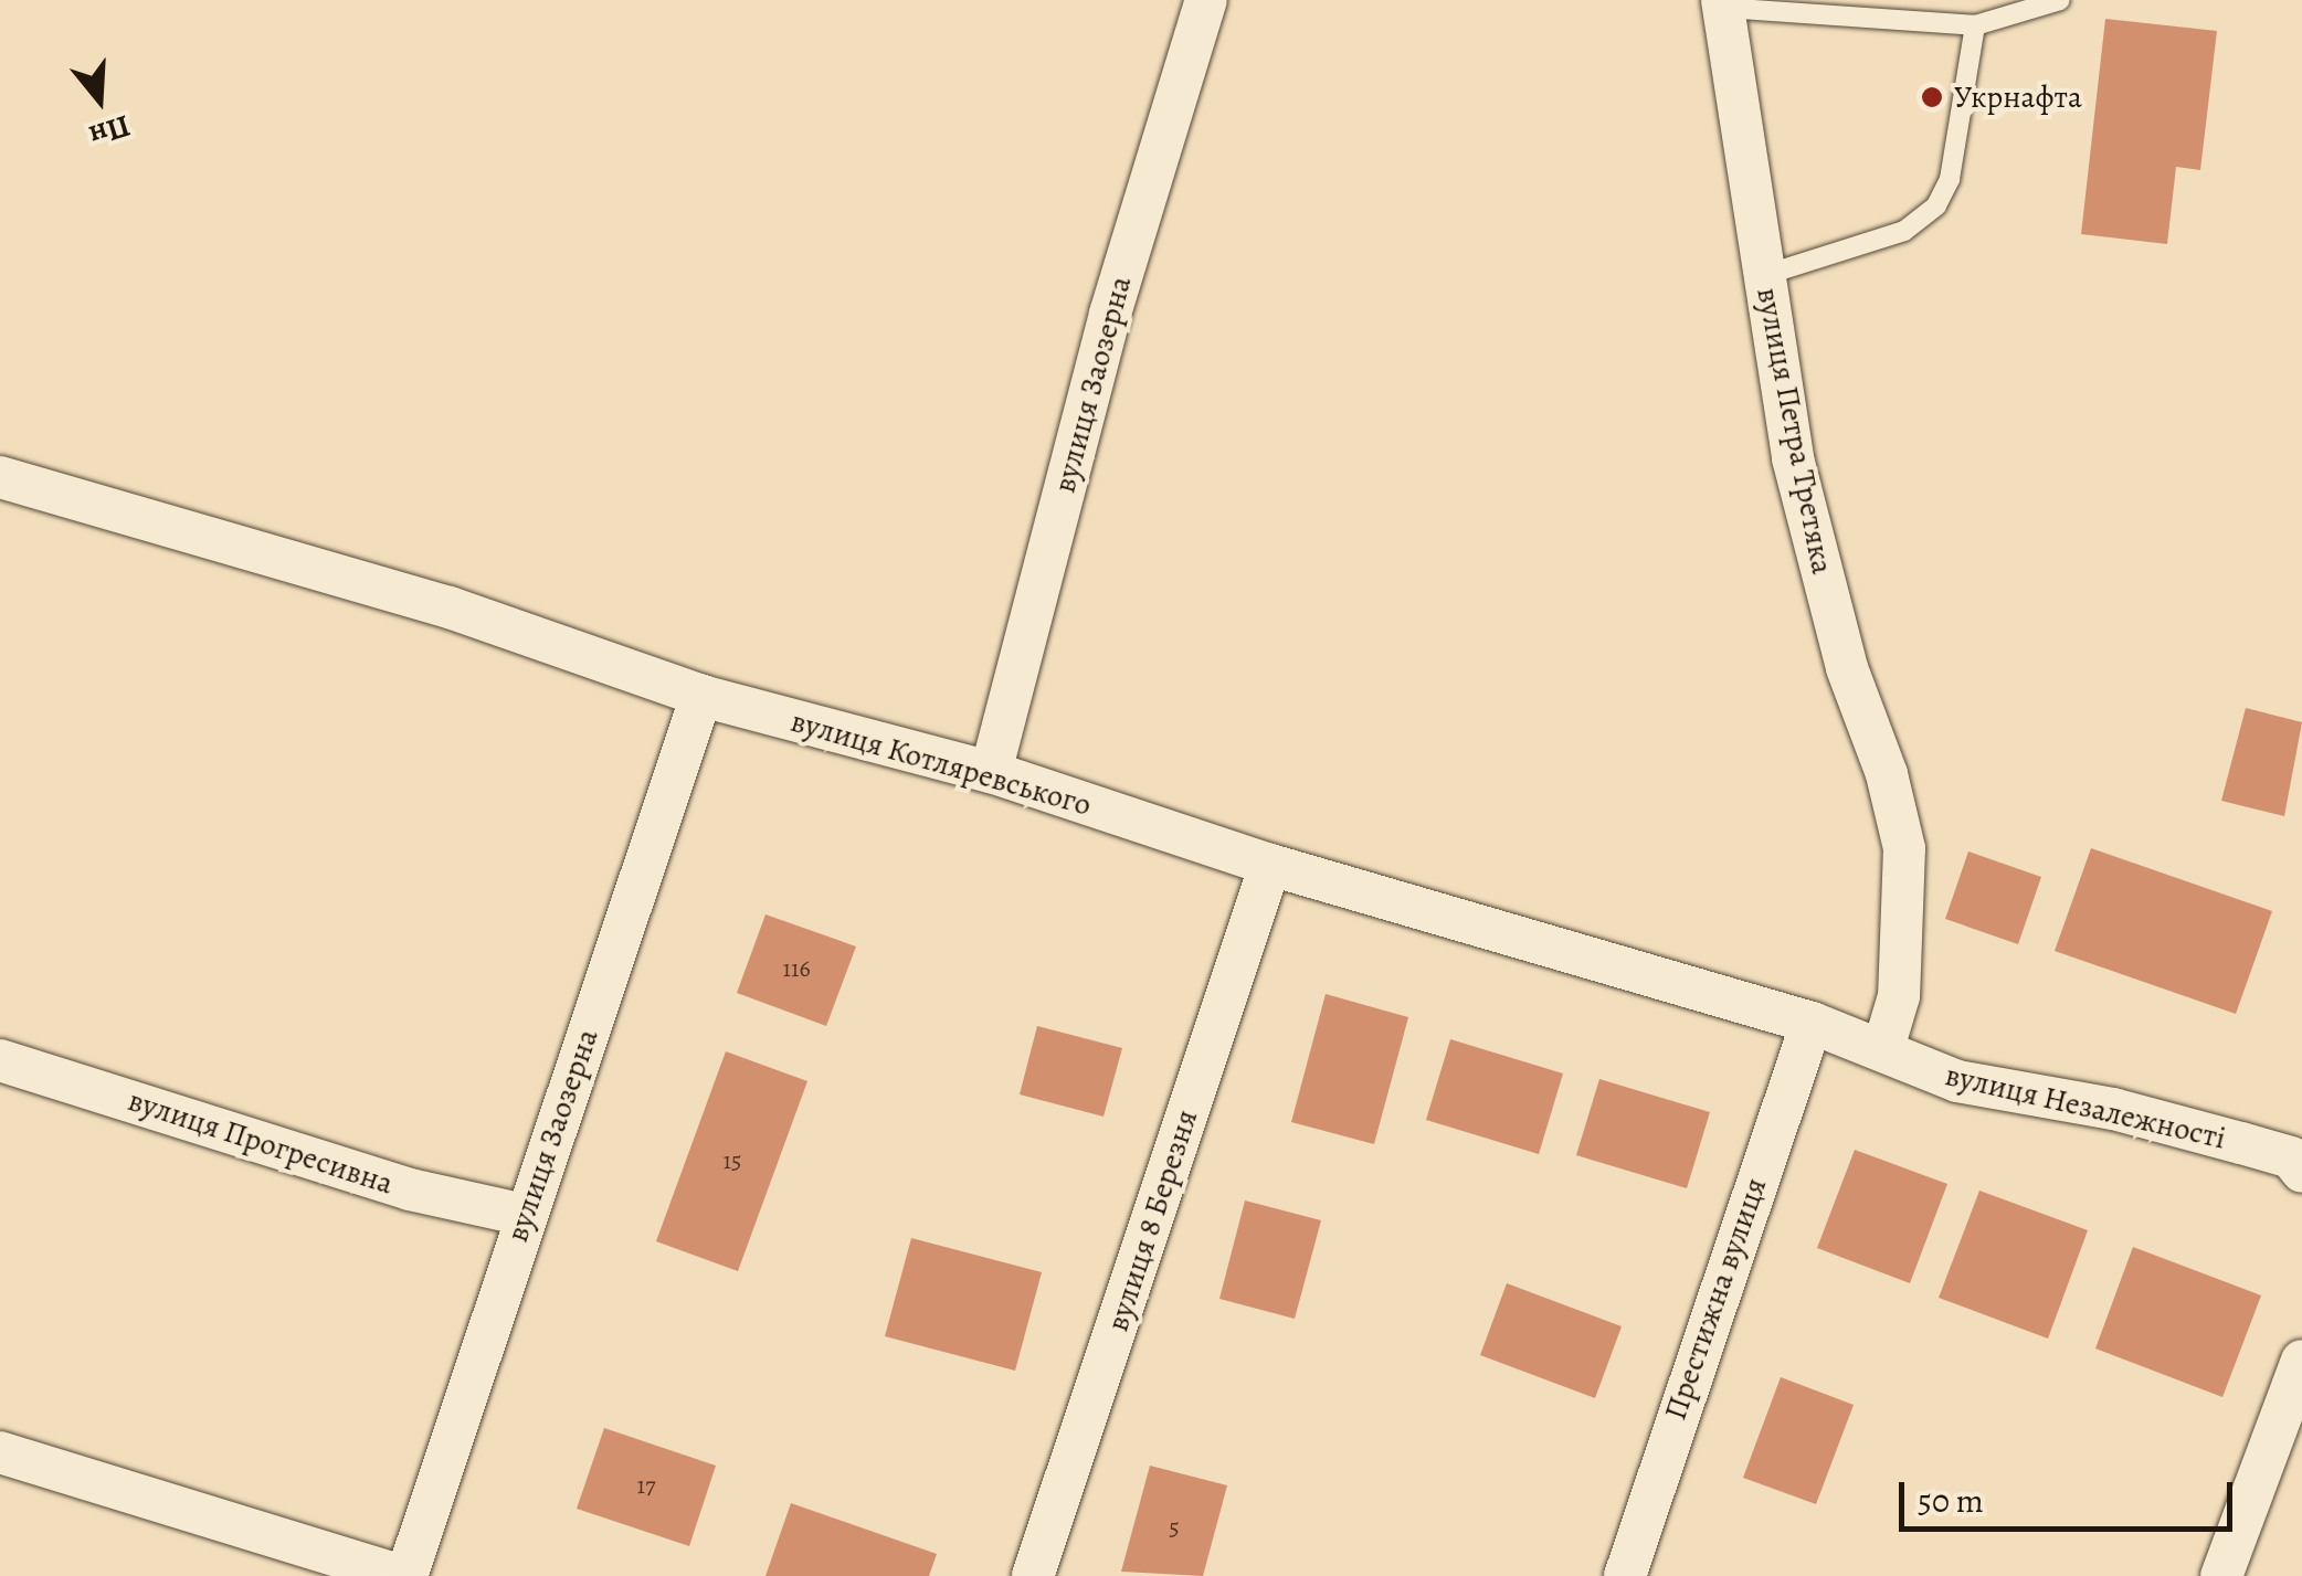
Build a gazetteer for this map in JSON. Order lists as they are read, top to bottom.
{
  "streets": {
    "street": [
      "вулиця Заозерна",
      "вулиця Петра Третяка",
      "вулиця Котляревського",
      "вулиця Незалежності",
      "вулиця Прогресивна",
      "вулиця 8 Березня",
      "Престижна вулиця"
    ]
  },
  "crossings": [
    ["вулиця Заозерна", "вулиця Котляревського"],
    ["вулиця Заозерна", "вулиця Прогресивна"],
    ["вулиця Петра Третяка", "вулиця Котляревського"],
    ["вулиця Петра Третяка", "вулиця Незалежності"],
    ["вулиця Котляревського", "вулиця Незалежності"],
    ["вулиця Котляревського", "вулиця 8 Березня"],
    ["вулиця Котляревського", "Престижна вулиця"]
  ],
  "places": ["Укрнафта"],
  "house_numbers": [
    "116",
    "15",
    "17",
    "5"
  ],
  "scale_bar": "50 m",
  "north": "bottom"
}
